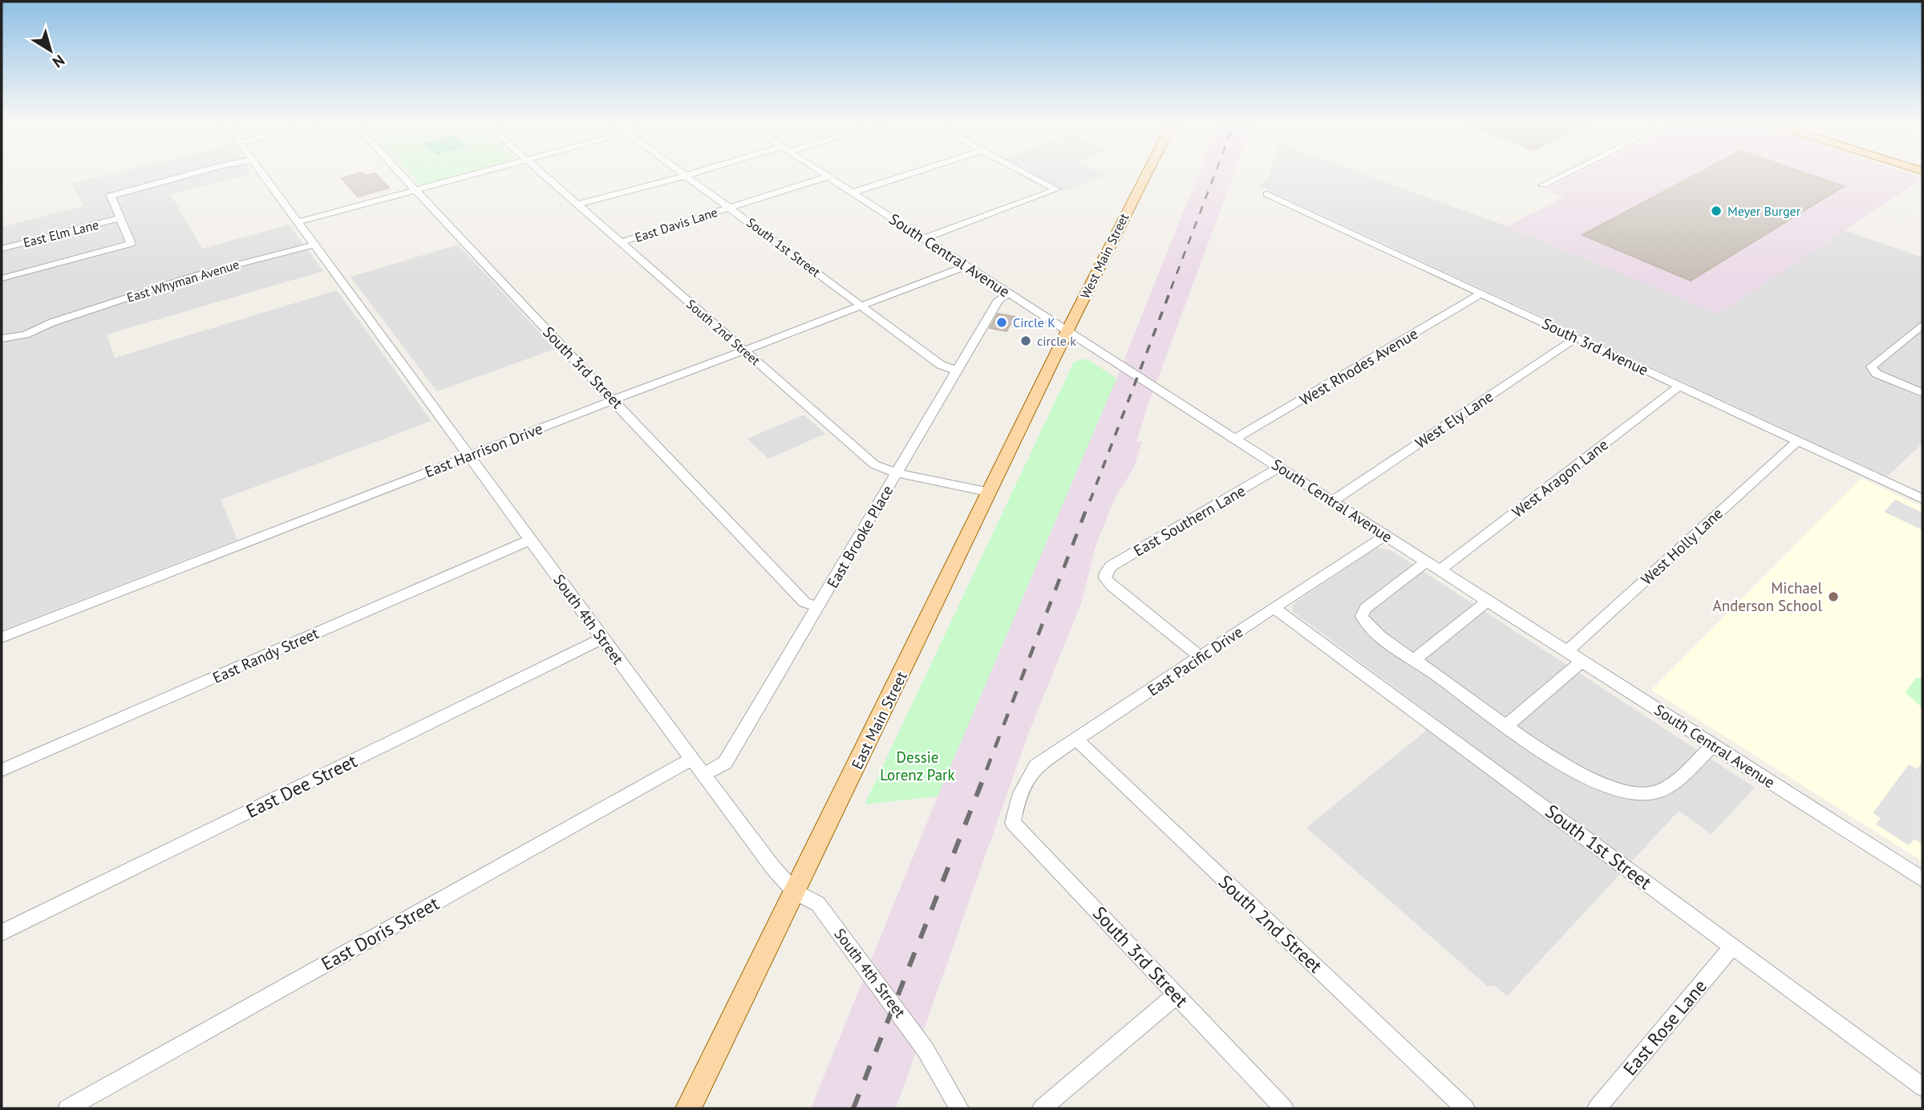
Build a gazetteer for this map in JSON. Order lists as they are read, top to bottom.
{
  "streets": {
    "main road": ["West Main Street", "East Main Street"],
    "street": [
      "East Davis Lane",
      "East Elm Lane",
      "South 1st Street",
      "South Central Avenue",
      "East Whyman Avenue",
      "South 2nd Street",
      "South 3rd Avenue",
      "West Rhodes Avenue",
      "South 3rd Street",
      "West Ely Lane",
      "East Harrison Drive",
      "West Aragon Lane",
      "East Southern Lane",
      "East Brooke Place",
      "West Holly Lane",
      "South 4th Street",
      "East Randy Street",
      "East Pacific Drive",
      "East Dee Street",
      "East Doris Street",
      "East Rose Lane"
    ]
  },
  "crossings": [
    ["East Davis Lane", "South 1st Street"],
    ["East Davis Lane", "South Central Avenue"],
    ["East Davis Lane", "South 2nd Street"],
    ["South 1st Street", "East Harrison Drive"],
    ["South 1st Street", "East Brooke Place"],
    ["South 1st Street", "East Pacific Drive"],
    ["South 1st Street", "East Rose Lane"],
    ["South Central Avenue", "West Main Street"],
    ["South Central Avenue", "West Rhodes Avenue"],
    ["South Central Avenue", "West Ely Lane"],
    ["South Central Avenue", "East Harrison Drive"],
    ["South Central Avenue", "West Aragon Lane"],
    ["South Central Avenue", "East Southern Lane"],
    ["South Central Avenue", "East Brooke Place"],
    ["South Central Avenue", "West Holly Lane"],
    ["South Central Avenue", "East Pacific Drive"],
    ["South Central Avenue", "East Main Street"],
    ["West Main Street", "East Main Street"],
    ["East Whyman Avenue", "South 4th Street"],
    ["South 2nd Street", "East Harrison Drive"],
    ["South 2nd Street", "East Brooke Place"],
    ["South 2nd Street", "East Pacific Drive"],
    ["South 2nd Street", "East Main Street"],
    ["South 3rd Avenue", "West Rhodes Avenue"],
    ["South 3rd Avenue", "West Ely Lane"],
    ["South 3rd Avenue", "West Aragon Lane"],
    ["South 3rd Avenue", "West Holly Lane"],
    ["South 3rd Street", "East Harrison Drive"],
    ["South 3rd Street", "East Brooke Place"],
    ["South 3rd Street", "East Pacific Drive"],
    ["East Harrison Drive", "South 4th Street"],
    ["East Southern Lane", "East Pacific Drive"],
    ["East Brooke Place", "South 4th Street"],
    ["South 4th Street", "East Randy Street"],
    ["South 4th Street", "East Main Street"],
    ["South 4th Street", "East Dee Street"],
    ["South 4th Street", "East Doris Street"]
  ],
  "parks": ["Dessie Lorenz Park"],
  "places": [
    "Meyer Burger",
    "Circle K",
    "circle k",
    "Michael Anderson School"
  ],
  "north": "bottom right"
}
